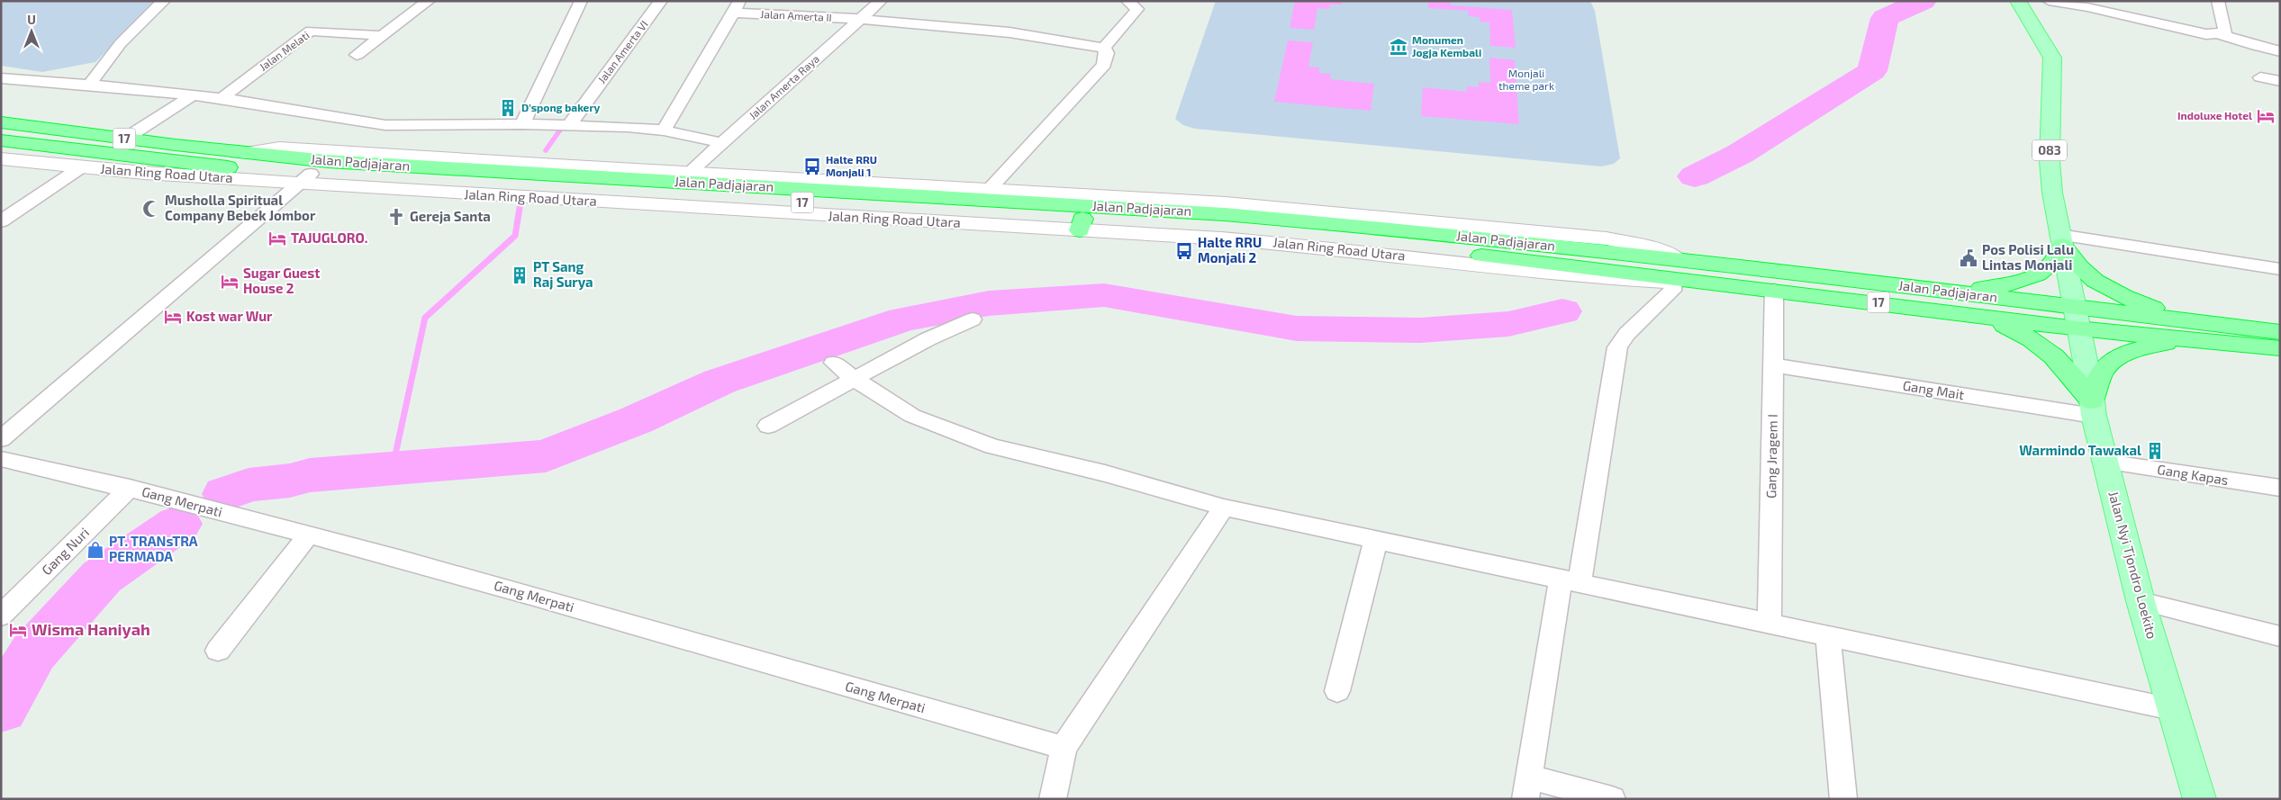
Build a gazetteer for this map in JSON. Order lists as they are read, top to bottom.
{
  "streets": {
    "highway": ["17", "Jalan Padjajaran"],
    "main road": ["083", "Jalan Nyi Tjondro Loekito"],
    "street": [
      "Jalan Amerta II",
      "Jalan Melati",
      "Jalan Amerta VI",
      "Jalan Amerta Raya",
      "Jalan Ring Road Utara",
      "Gang Mait",
      "Gang Jragem I",
      "Gang Kapas",
      "Gang Merpati",
      "Gang Nuri"
    ]
  },
  "crossings": [
    ["Jalan Amerta II", "Jalan Amerta Raya"],
    ["083", "Jalan Padjajaran"],
    ["083", "Jalan Nyi Tjondro Loekito"],
    ["Jalan Padjajaran", "Jalan Ring Road Utara"],
    ["Jalan Padjajaran", "Gang Jragem I"],
    ["Jalan Padjajaran", "Jalan Nyi Tjondro Loekito"],
    ["Gang Mait", "Gang Jragem I"],
    ["Gang Mait", "Jalan Nyi Tjondro Loekito"],
    ["Gang Kapas", "Jalan Nyi Tjondro Loekito"],
    ["Gang Merpati", "Gang Nuri"]
  ],
  "parks": ["Monjali theme park"],
  "places": {
    "museum": ["Monumen Jogja Kembali"],
    "building": ["D'spong bakery", "PT Sang Raj Surya", "Warmindo Tawakal"],
    "hotel": [
      "Indoluxe Hotel",
      "TAJUGLORO.",
      "Sugar Guest House 2",
      "Kost war Wur",
      "Wisma Haniyah"
    ],
    "bus stop": ["Halte RRU Monjali 1", "Halte RRU Monjali 2"],
    "mosque": ["Musholla Spiritual Company Bebek Jombor"],
    "church": ["Gereja Santa"],
    "public building": ["Pos Polisi Lalu Lintas Monjali"],
    "shop": ["PT. TRANsTRA PERMADA"]
  },
  "north": "top"
}
